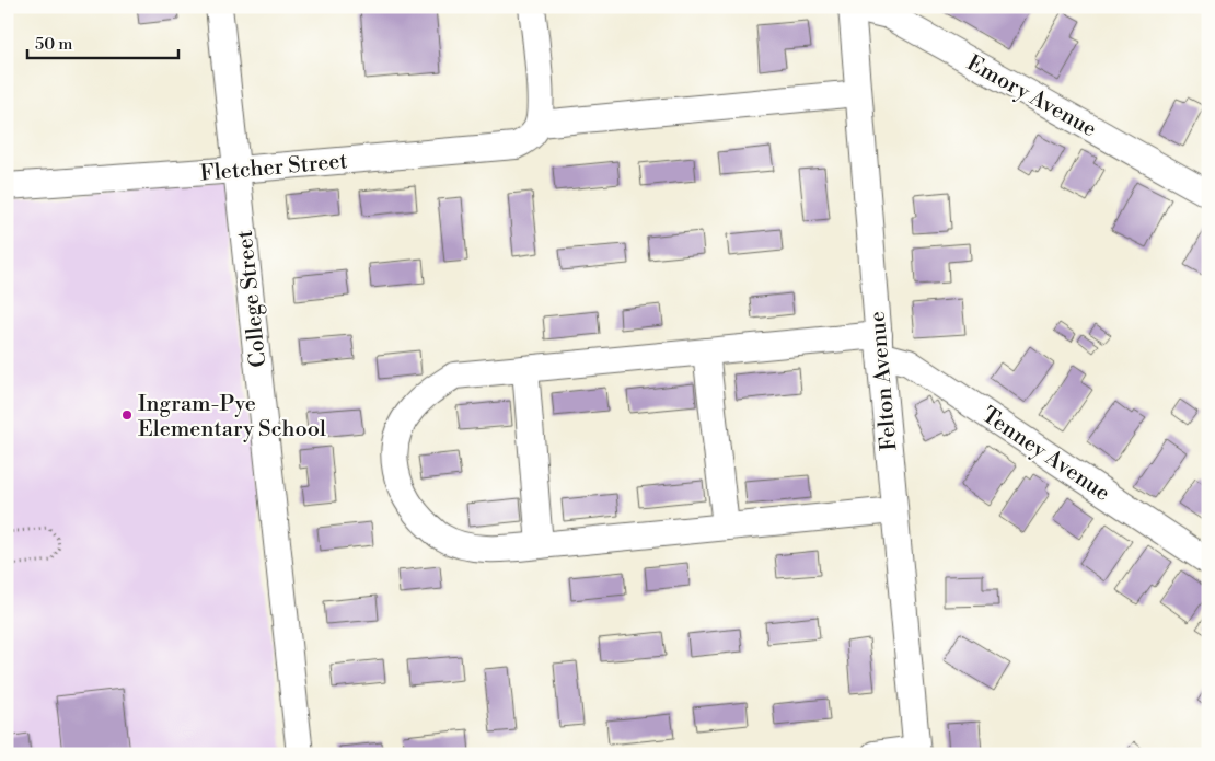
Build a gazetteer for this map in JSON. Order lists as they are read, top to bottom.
{
  "streets": {
    "street": [
      "Emory Avenue",
      "Fletcher Street",
      "College Street",
      "Felton Avenue",
      "Tenney Avenue"
    ]
  },
  "crossings": [
    ["Emory Avenue", "Felton Avenue"],
    ["Fletcher Street", "College Street"],
    ["Felton Avenue", "Tenney Avenue"]
  ],
  "places": ["Ingram-Pye Elementary School"],
  "scale_bar": "50 m"
}
